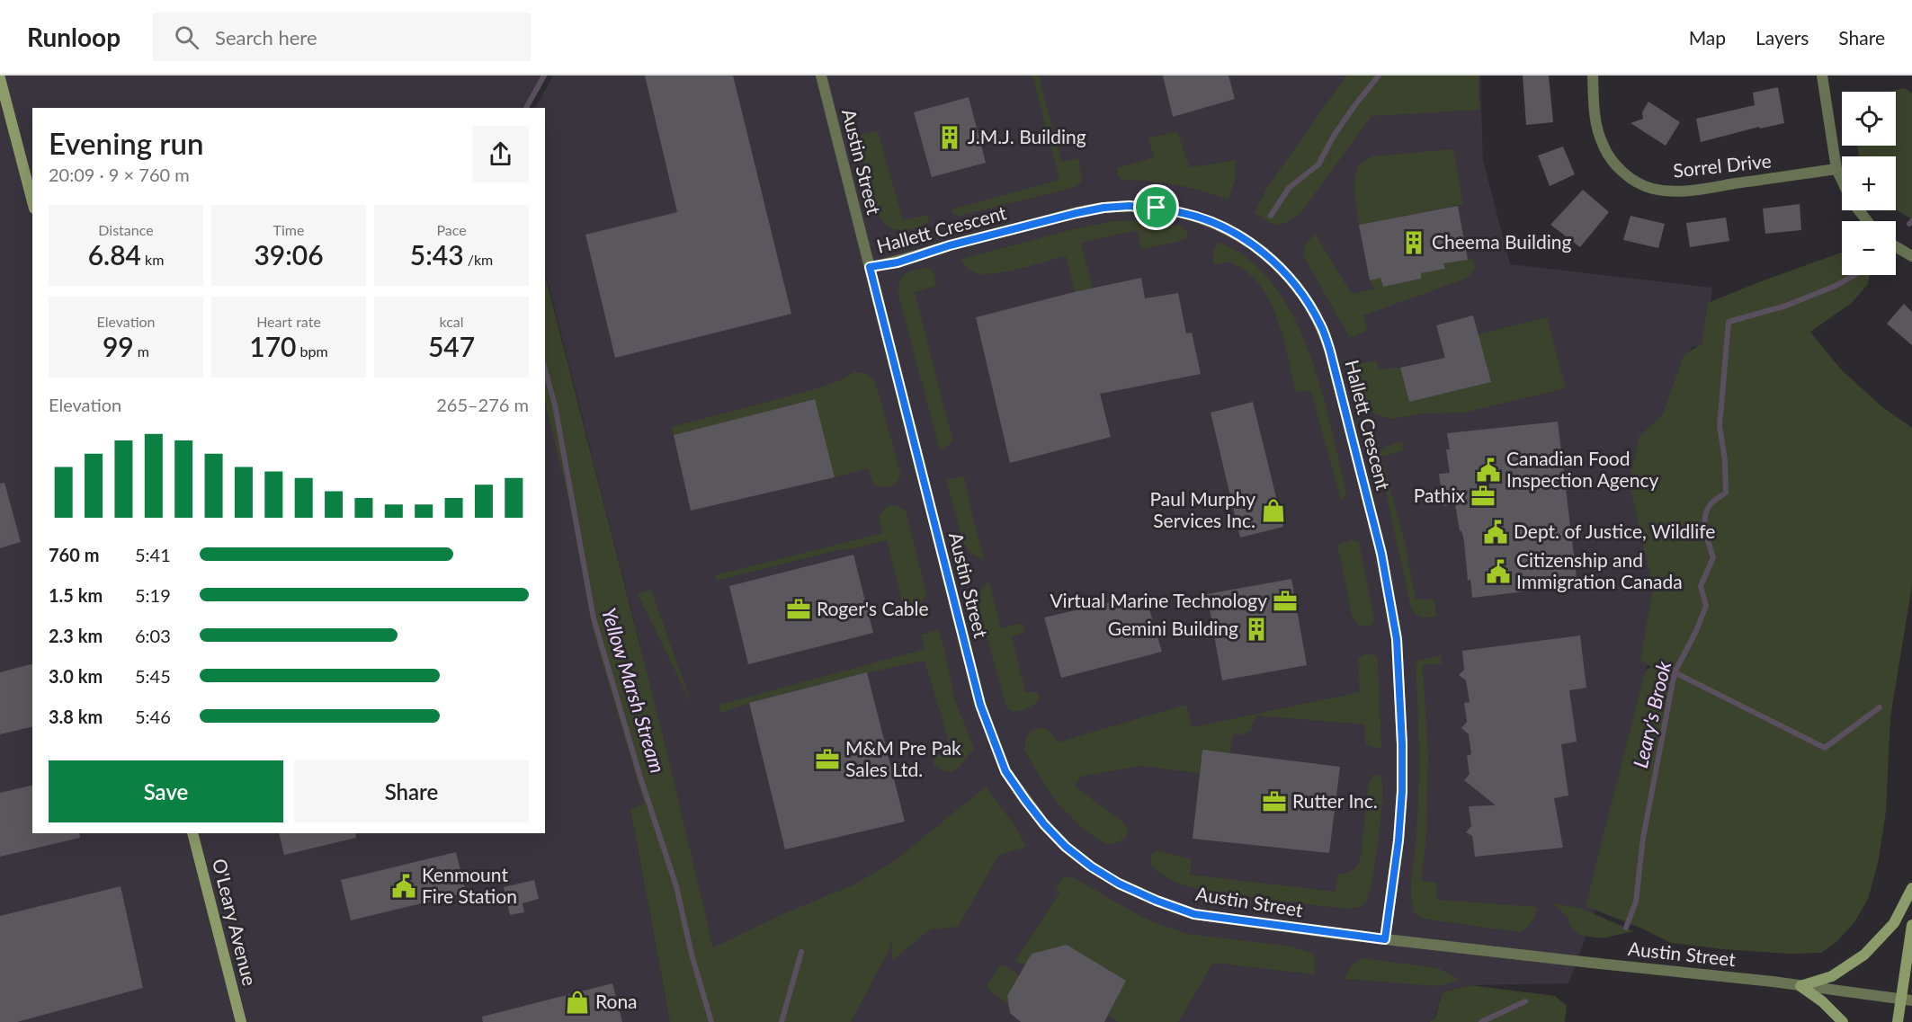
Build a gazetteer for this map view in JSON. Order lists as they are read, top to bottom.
{
  "streets": {
    "street": [
      "Austin Street",
      "Sorrel Drive",
      "Hallett Crescent",
      "O'Leary Avenue"
    ]
  },
  "crossings": [
    ["Austin Street", "Hallett Crescent"]
  ],
  "water": ["Yellow Marsh Stream", "Leary's Brook"],
  "places": {
    "building": ["J.M.J. Building", "Cheema Building", "Gemini Building"],
    "public building": [
      "Canadian Food Inspection Agency",
      "Dept. of Justice, Wildlife",
      "Citizenship and Immigration Canada",
      "Kenmount Fire Station"
    ],
    "office": [
      "Pathix",
      "Virtual Marine Technology",
      "Roger's Cable",
      "M&M Pre Pak Sales Ltd.",
      "Rutter Inc."
    ],
    "shop": ["Paul Murphy Services Inc.", "Rona"]
  },
  "page": {
    "header": "Runloop",
    "search": "Search here",
    "nav": ["Map", "Layers", "Share"],
    "map_buttons": ["+", "−"],
    "heading": ["Evening run", "20:09 · 9 × 760 m"],
    "stats": [
      ["Distance", "6.84 km"],
      ["Time", "39:06"],
      ["Pace", "5:43 /km"],
      ["Elevation", "99 m"],
      ["Heart rate", "170 bpm"],
      ["kcal", "547"]
    ],
    "chart": ["Elevation", "265–276 m"],
    "list": [
      {
        "name": "760 m",
        "note": "5:41"
      },
      {
        "name": "1.5 km",
        "note": "5:19"
      },
      {
        "name": "2.3 km",
        "note": "6:03"
      },
      {
        "name": "3.0 km",
        "note": "5:45"
      },
      {
        "name": "3.8 km",
        "note": "5:46"
      }
    ],
    "buttons": ["Save", "Share"]
  }
}
